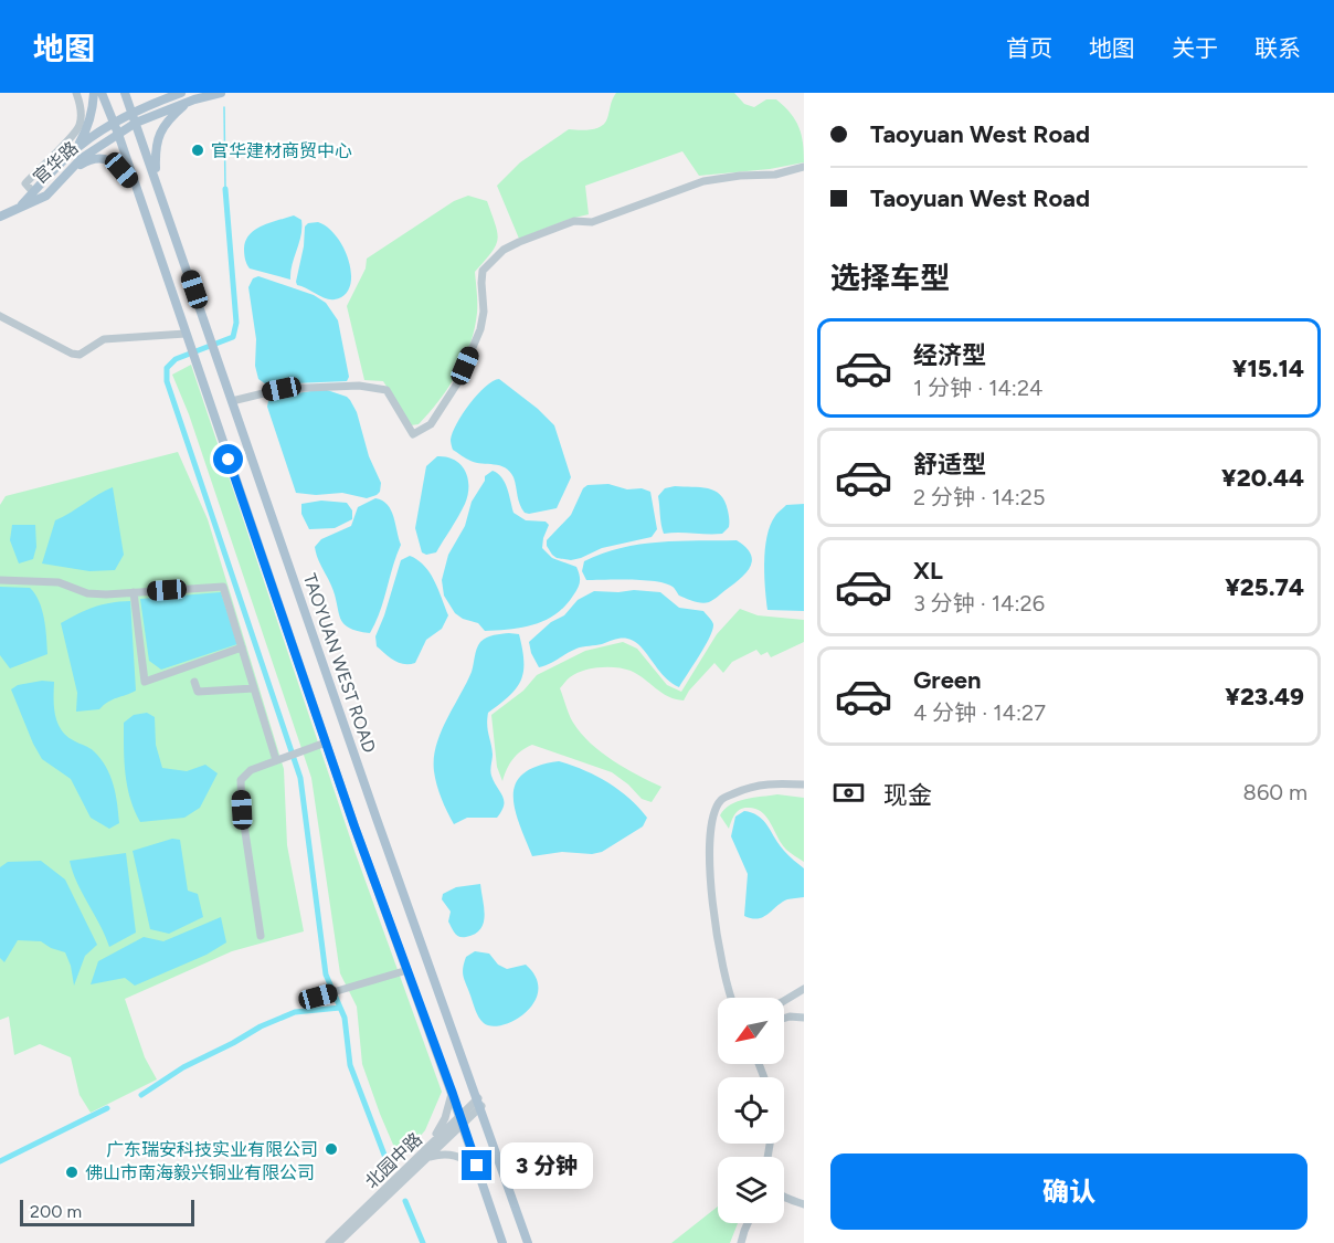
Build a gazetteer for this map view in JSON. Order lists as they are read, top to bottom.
{
  "streets": {
    "main road": ["官华路", "TAOYUAN WEST ROAD"],
    "street": ["北园中路"]
  },
  "crossings": [
    ["官华路", "TAOYUAN WEST ROAD"],
    ["TAOYUAN WEST ROAD", "北园中路"]
  ],
  "places": ["官华建材商贸中心", "广东瑞安科技实业有限公司", "佛山市南海毅兴铜业有限公司"],
  "scale_bar": "200 m",
  "north": "bottom left",
  "page": {
    "header": "地图",
    "nav": [
      "首页",
      "地图",
      "关于",
      "联系"
    ],
    "banner": ["Taoyuan West Road", "Taoyuan West Road"],
    "heading": "选择车型",
    "list": [
      {
        "name": "经济型",
        "note": "1 分钟 · 14:24",
        "value": "¥15.14"
      },
      {
        "name": "舒适型",
        "note": "2 分钟 · 14:25",
        "value": "¥20.44"
      },
      {
        "name": "XL",
        "note": "3 分钟 · 14:26",
        "value": "¥25.74"
      },
      {
        "name": "Green",
        "note": "4 分钟 · 14:27",
        "value": "¥23.49"
      }
    ],
    "pay": ["现金", "860 m"],
    "buttons": "确认",
    "bubble": "3 分钟",
    "scale": "200 m"
  }
}
